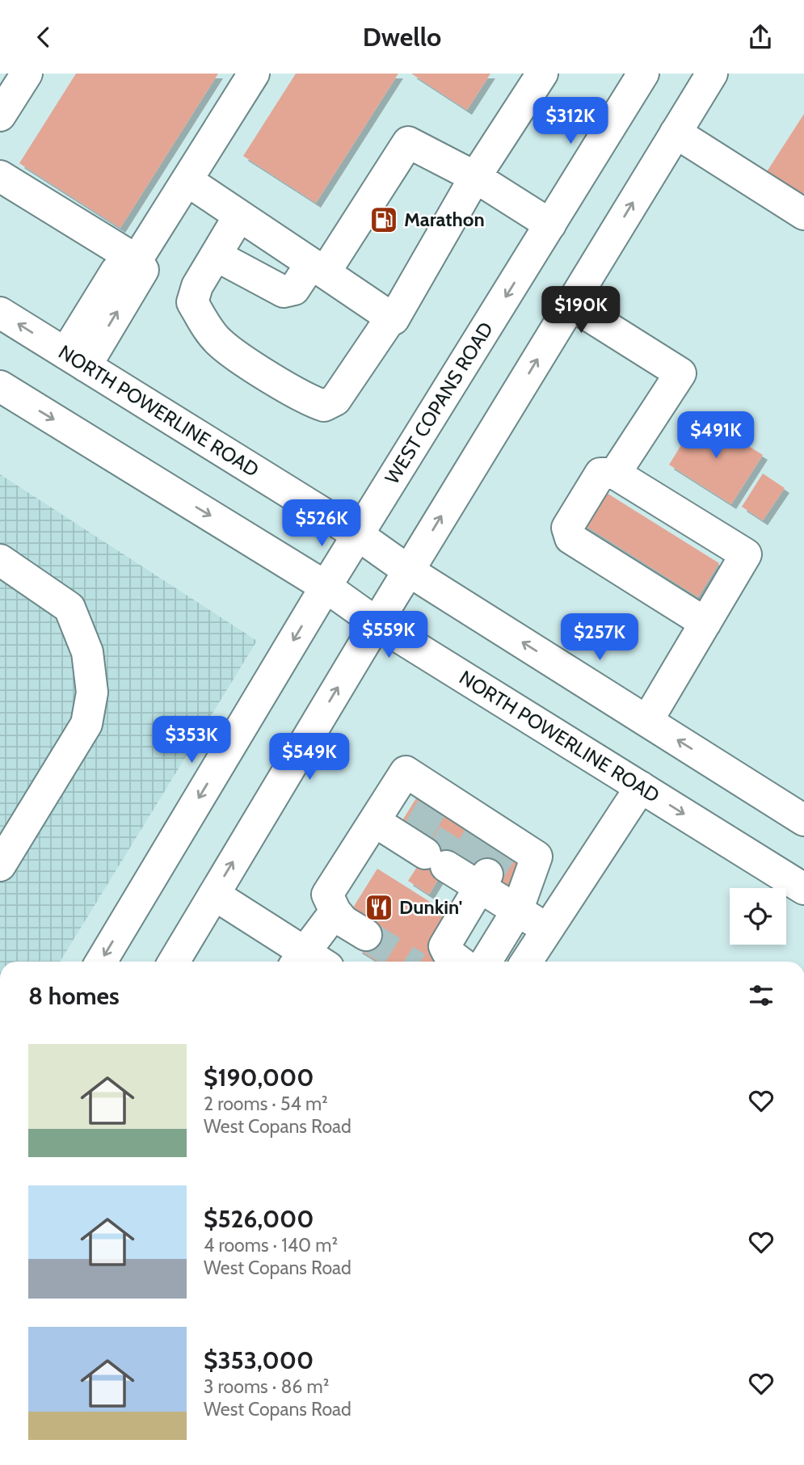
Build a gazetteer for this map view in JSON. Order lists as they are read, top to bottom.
{
  "streets": {
    "main road": ["WEST COPANS ROAD", "NORTH POWERLINE ROAD"]
  },
  "crossings": [
    ["WEST COPANS ROAD", "NORTH POWERLINE ROAD"]
  ],
  "places": {
    "fuel station": ["Marathon"],
    "restaurant": ["Dunkin'"]
  },
  "page": {
    "header": "Dwello",
    "price": [
      "$312K",
      "$190K",
      "$491K",
      "$526K",
      "$559K",
      "$257K",
      "$353K",
      "$549K"
    ],
    "heading": "8 homes",
    "list": [
      {
        "name": "$190,000",
        "note": "2 rooms · 54 m² · West Copans Road"
      },
      {
        "name": "$526,000",
        "note": "4 rooms · 140 m² · West Copans Road"
      },
      {
        "name": "$353,000",
        "note": "3 rooms · 86 m² · West Copans Road"
      }
    ]
  }
}
